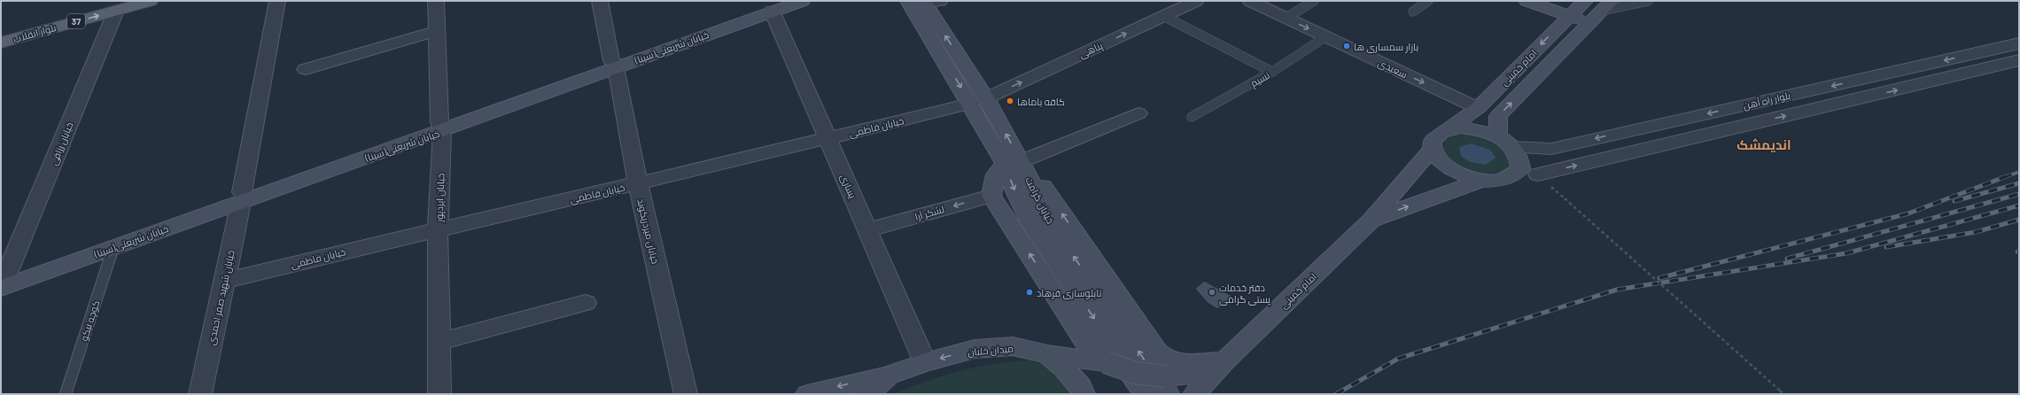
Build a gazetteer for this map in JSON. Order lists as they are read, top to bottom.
{
  "streets": {
    "main road": [
      "37",
      "بلوار انقلاب",
      "خیابان شریعتی(سینا)",
      "امام خمینی",
      "خیابان کرامت",
      "میدان خلبان"
    ],
    "street": [
      "پناهی",
      "سعیدی",
      "بلوار راه آهن",
      "خیابان فاطمی",
      "خیابان رزاقی",
      "یساری",
      "خیابان ایزدپور",
      "لشکر آرا",
      "خیابان میردریکوند",
      "خیابان شهید صفر احمدی"
    ],
    "lane": ["نسیم", "کوچه نیکو"]
  },
  "crossings": [
    ["بلوار انقلاب", "خیابان رزاقی"],
    ["خیابان شریعتی(سینا)", "خیابان رزاقی"],
    ["خیابان شریعتی(سینا)", "یساری"],
    ["خیابان شریعتی(سینا)", "خیابان ایزدپور"],
    ["خیابان شریعتی(سینا)", "خیابان میردریکوند"],
    ["خیابان شریعتی(سینا)", "خیابان شهید صفر احمدی"],
    ["خیابان شریعتی(سینا)", "کوچه نیکو"],
    ["پناهی", "خیابان فاطمی"],
    ["پناهی", "خیابان کرامت"],
    ["امام خمینی", "سعیدی"],
    ["سعیدی", "نسیم"],
    ["خیابان فاطمی", "یساری"],
    ["خیابان فاطمی", "خیابان ایزدپور"],
    ["خیابان فاطمی", "خیابان کرامت"],
    ["خیابان فاطمی", "خیابان میردریکوند"],
    ["خیابان فاطمی", "خیابان شهید صفر احمدی"],
    ["یساری", "لشکر آرا"],
    ["یساری", "میدان خلبان"]
  ],
  "one_way": ["سعیدی", "لشکر آرا", "میدان خلبان"],
  "districts": ["اندیمشک"],
  "places": [
    "بازار سمساری ها",
    "کافه باماها",
    "تابلوسازی فرهاد",
    "دفتر خدمات پستی گرامی"
  ]
}
